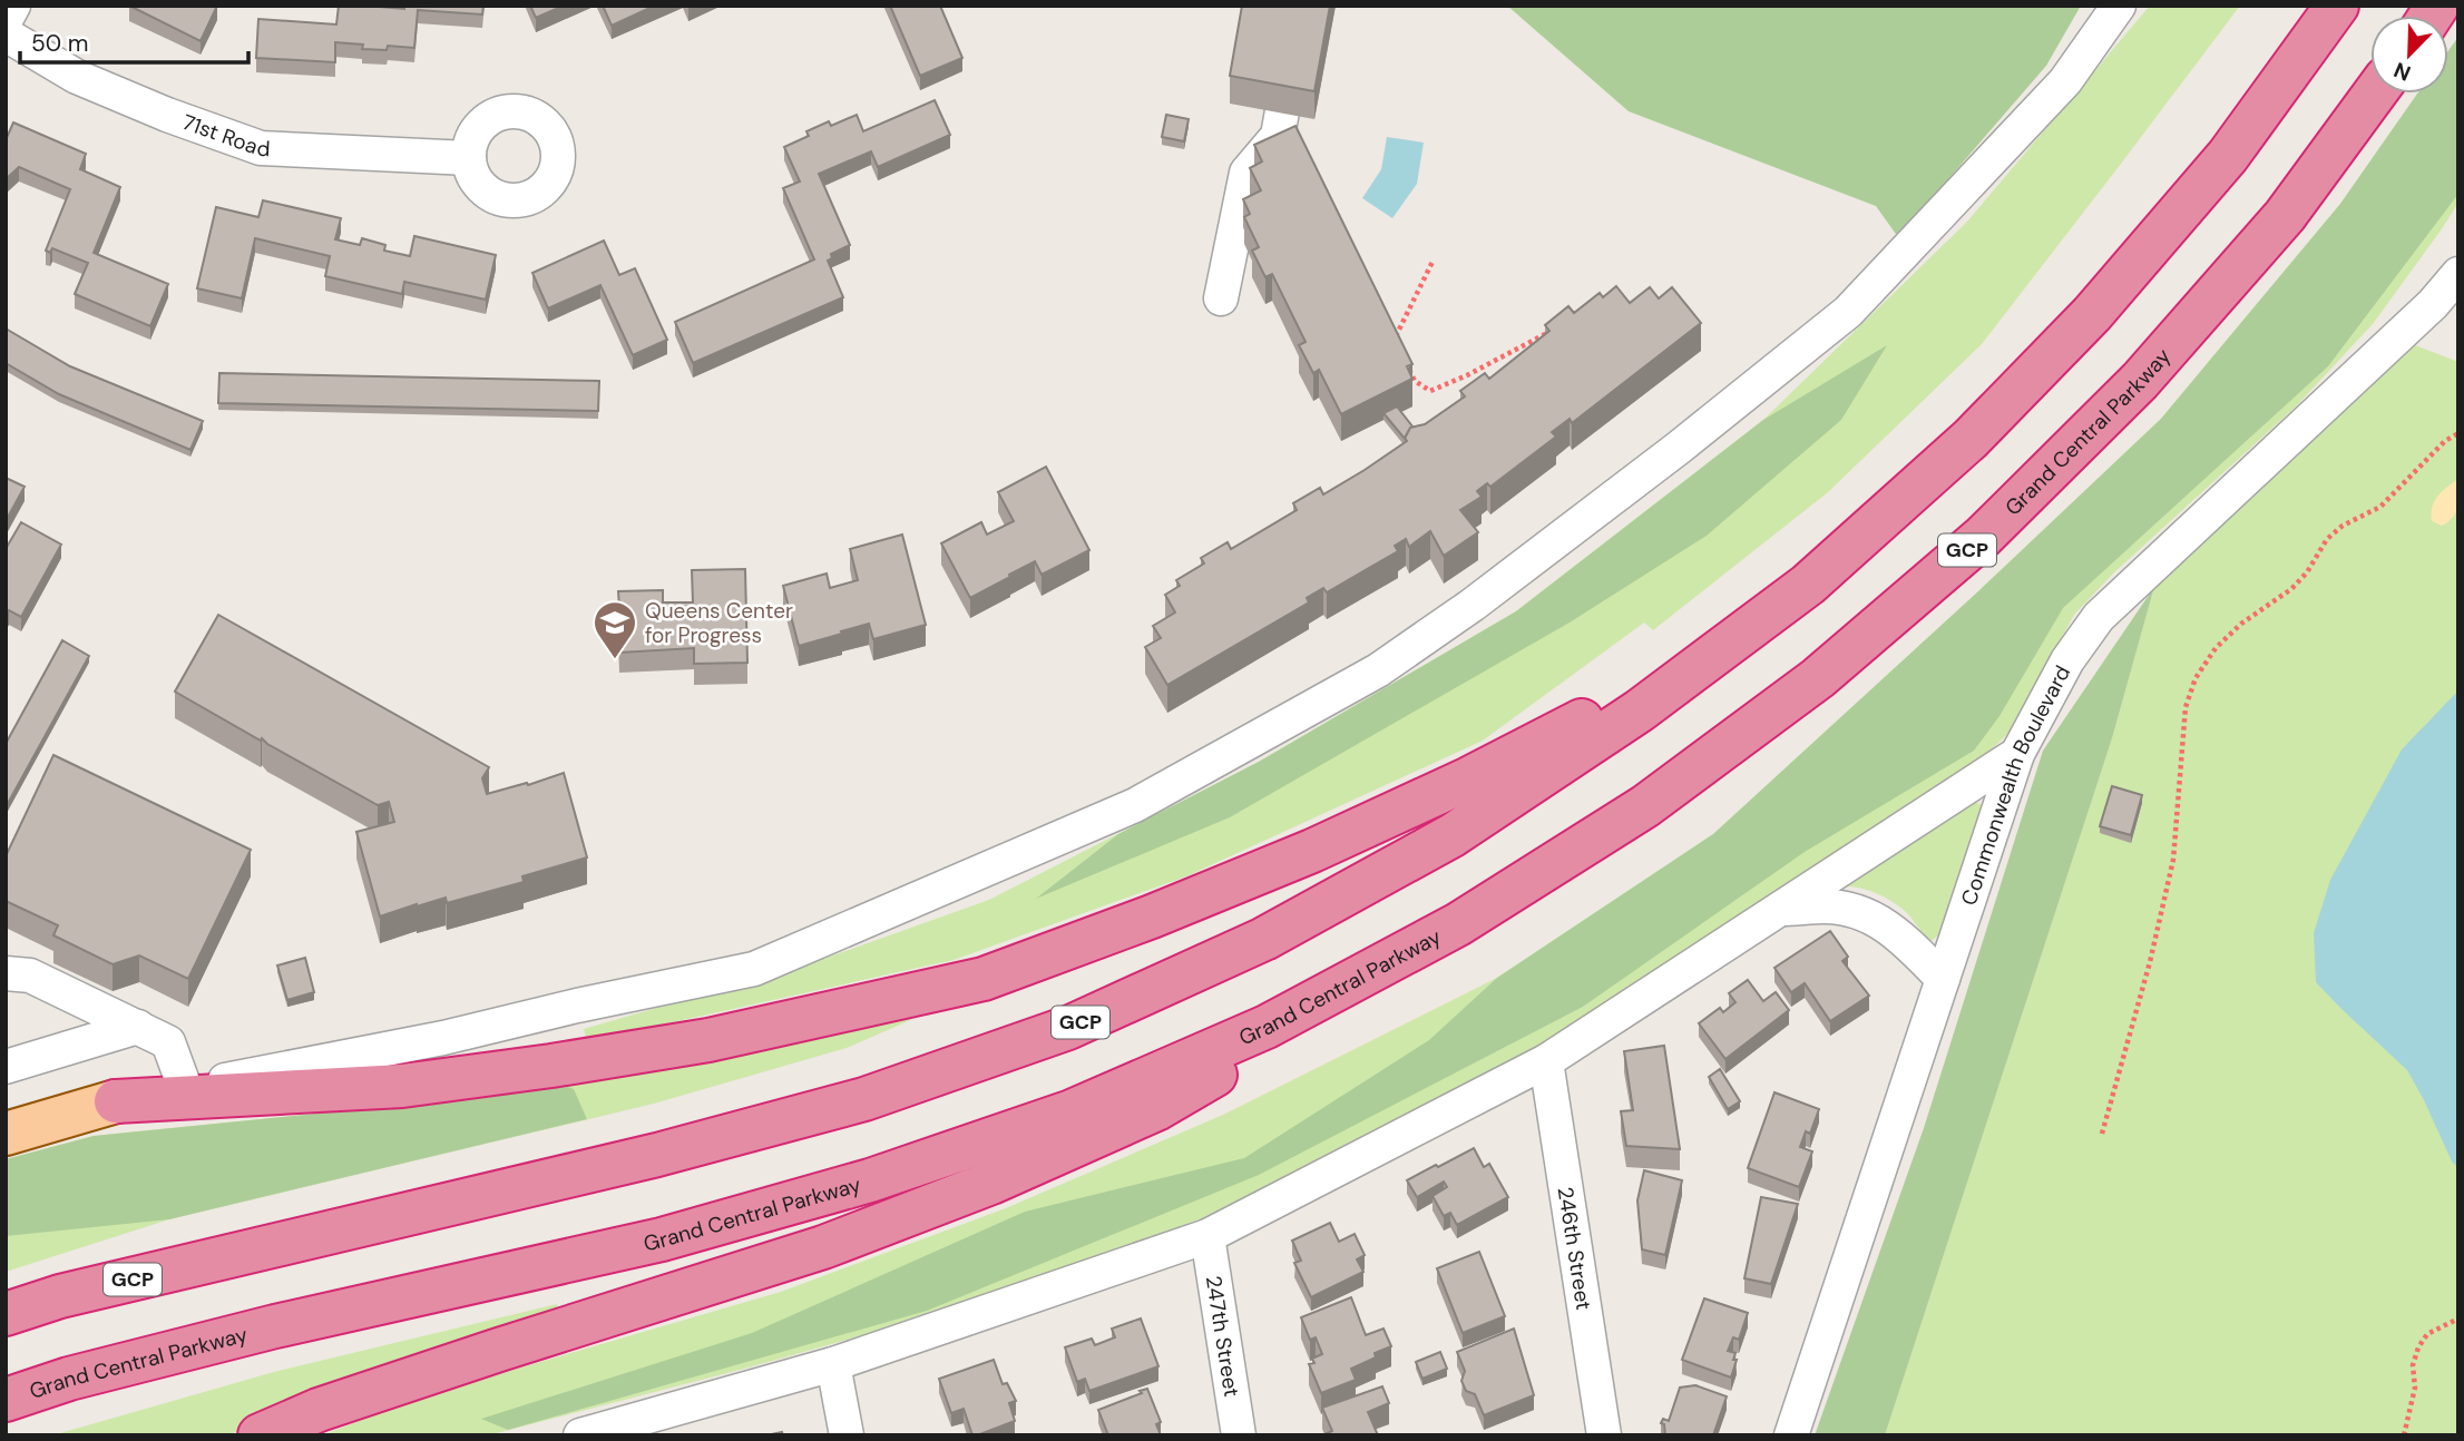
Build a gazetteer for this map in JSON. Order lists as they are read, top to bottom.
{
  "streets": {
    "highway": ["Grand Central Parkway", "GCP"],
    "street": [
      "71st Road",
      "Commonwealth Boulevard",
      "246th Street",
      "247th Street"
    ]
  },
  "places": {
    "school or university": ["Queens Center for Progress"]
  },
  "scale_bar": "50 m",
  "north": "bottom left"
}
